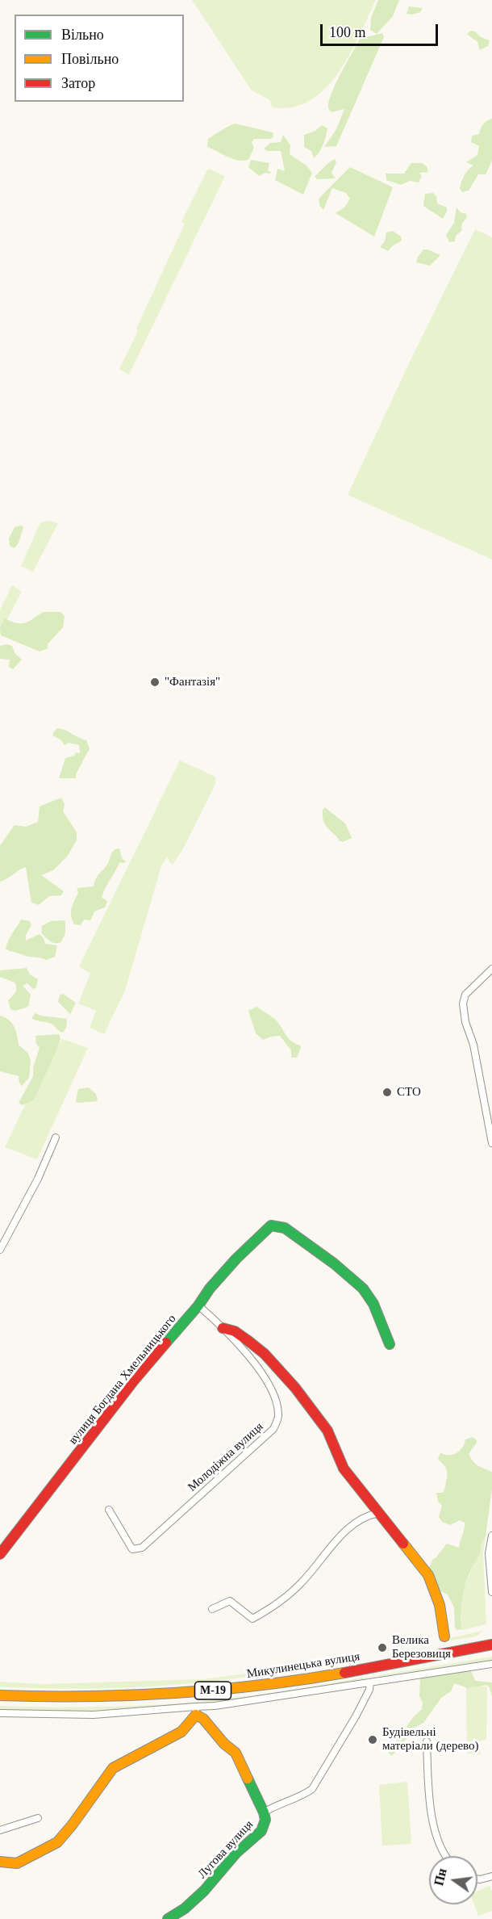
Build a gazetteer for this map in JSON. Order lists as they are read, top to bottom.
{
  "streets": {
    "main road": [
      "вулиця Богдана Хмельницького",
      "Микулинецька вулиця",
      "М-19",
      "Лугова вулиця"
    ],
    "street": ["Молодіжна вулиця"]
  },
  "crossings": [
    ["вулиця Богдана Хмельницького", "Молодіжна вулиця"]
  ],
  "places": [
    "\"Фантазія\"",
    "СТО",
    "Велика Березовиця",
    "Будівельні матеріали (дерево)"
  ],
  "legend": ["Вільно", "Повільно", "Затор"],
  "scale_bar": "100 m",
  "north": "left"
}
